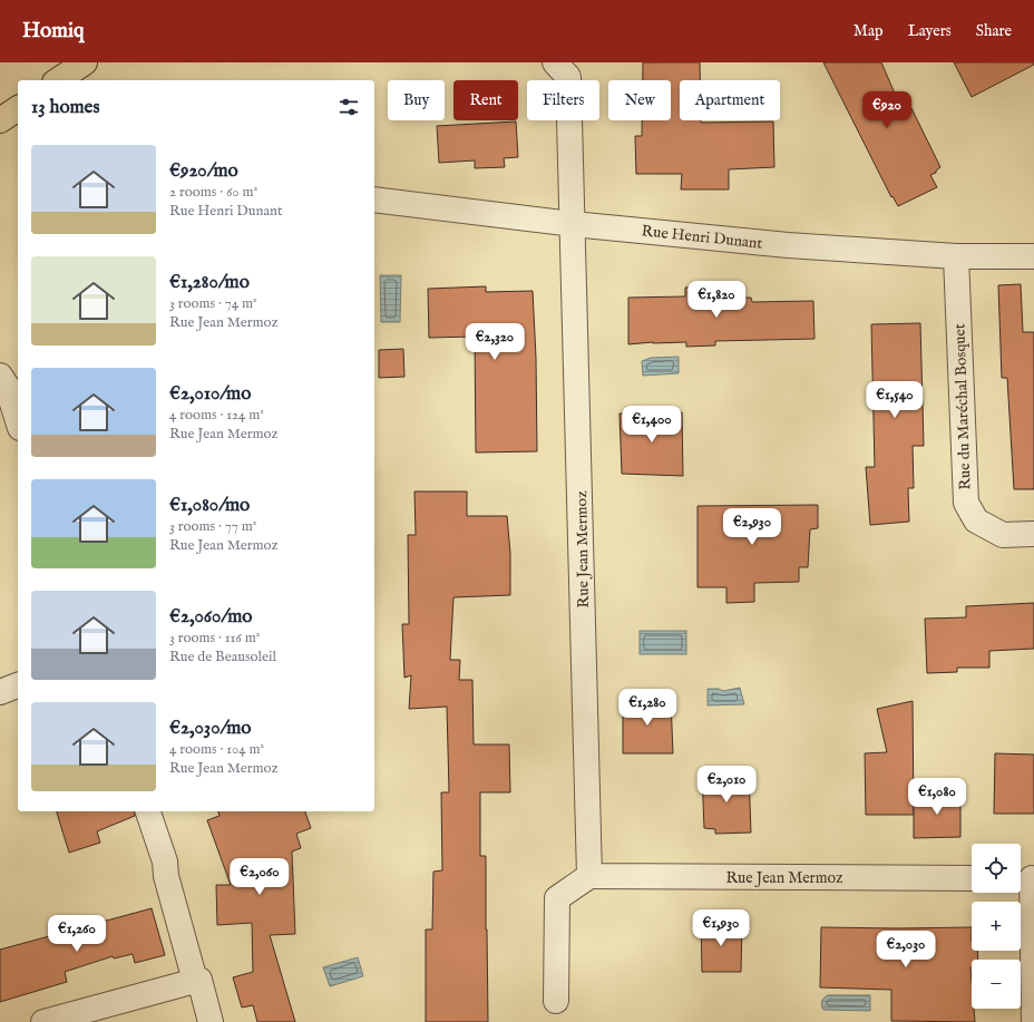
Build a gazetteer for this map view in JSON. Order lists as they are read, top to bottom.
{
  "streets": {
    "street": ["Rue Henri Dunant", "Rue du Maréchal Bosquet", "Rue Jean Mermoz"]
  },
  "crossings": [
    ["Rue Henri Dunant", "Rue du Maréchal Bosquet"],
    ["Rue Henri Dunant", "Rue Jean Mermoz"]
  ],
  "page": {
    "header": "Homiq",
    "nav": ["Map", "Layers", "Share"],
    "chip": [
      "Buy",
      "Rent",
      "Filters",
      "New",
      "Apartment"
    ],
    "heading": "13 homes",
    "price": [
      "€920",
      "€1,820",
      "€2,320",
      "€1,540",
      "€1,400",
      "€2,930",
      "€1,280",
      "€2,010",
      "€1,080",
      "€2,060",
      "€1,930",
      "€1,260",
      "€2,030"
    ],
    "list": [
      {
        "name": "€920/mo",
        "note": "2 rooms · 60 m² · Rue Henri Dunant"
      },
      {
        "name": "€1,280/mo",
        "note": "3 rooms · 74 m² · Rue Jean Mermoz"
      },
      {
        "name": "€2,010/mo",
        "note": "4 rooms · 124 m² · Rue Jean Mermoz"
      },
      {
        "name": "€1,080/mo",
        "note": "3 rooms · 77 m² · Rue Jean Mermoz"
      },
      {
        "name": "€2,060/mo",
        "note": "3 rooms · 116 m² · Rue de Beausoleil"
      },
      {
        "name": "€2,030/mo",
        "note": "4 rooms · 104 m² · Rue Jean Mermoz"
      }
    ],
    "map_buttons": ["+", "−"]
  }
}
